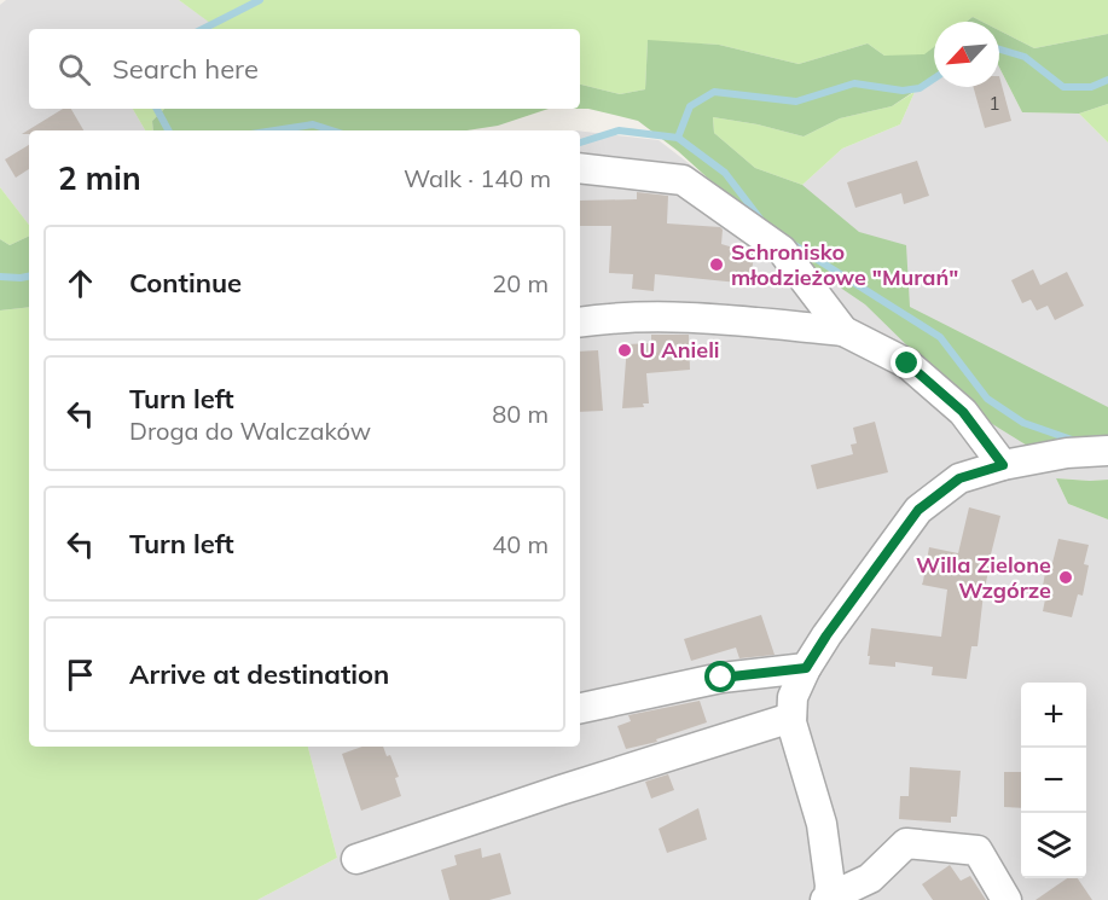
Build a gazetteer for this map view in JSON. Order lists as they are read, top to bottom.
{
  "places": ["Schronisko młodzieżowe \"Murań\"", "U Anieli", "Willa Zielone Wzgórze"],
  "house_numbers": ["1"],
  "north": "bottom left",
  "page": {
    "search": "Search here",
    "heading": ["2 min", "Walk · 140 m"],
    "list": [
      ["Continue", "20 m"],
      ["Turn left", "Droga do Walczaków", "80 m"],
      ["Turn left", "40 m"],
      "Arrive at destination"
    ],
    "map_buttons": ["+", "−"]
  }
}
